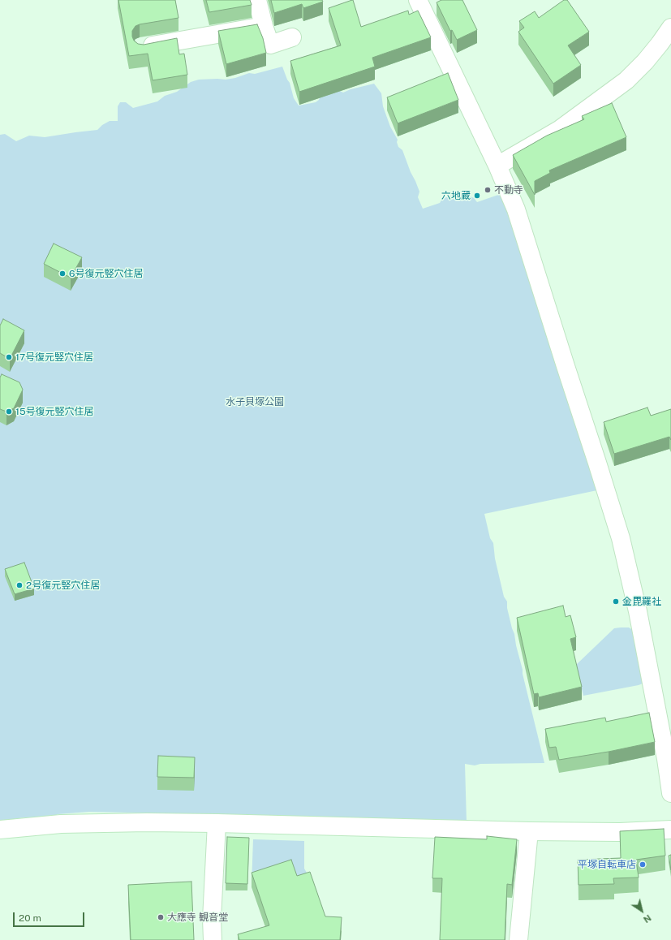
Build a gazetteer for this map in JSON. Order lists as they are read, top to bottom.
{
  "parks": ["水子貝塚公園"],
  "places": [
    "不動寺",
    "六地蔵",
    "6号復元竪穴住居",
    "17号復元竪穴住居",
    "15号復元竪穴住居",
    "2号復元竪穴住居",
    "金毘羅社",
    "平塚自転車店",
    "大應寺 観音堂"
  ],
  "scale_bar": "20 m",
  "north": "bottom right"
}
